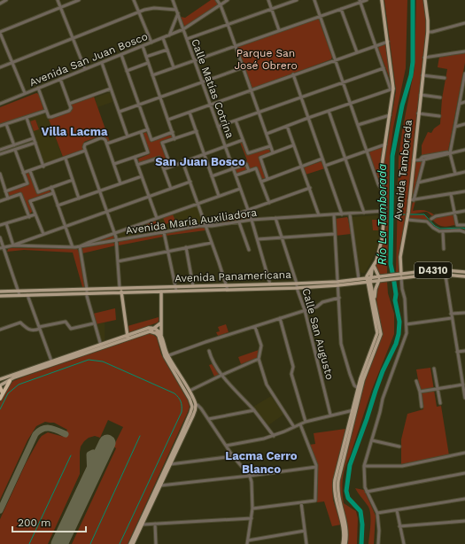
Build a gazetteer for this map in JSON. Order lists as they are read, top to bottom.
{
  "streets": {
    "main road": ["Avenida Tamborada", "D4310", "Avenida Panamericana"],
    "street": [
      "Avenida San Juan Bosco",
      "Calle Matías Cotrina",
      "Avenida María Auxiliadora",
      "Calle San Augusto"
    ]
  },
  "crossings": [
    ["Avenida San Juan Bosco", "Calle Matías Cotrina"],
    ["Calle Matías Cotrina", "Avenida María Auxiliadora"],
    ["Calle Matías Cotrina", "Avenida Panamericana"],
    ["Avenida Tamborada", "Avenida María Auxiliadora"],
    ["Avenida Tamborada", "Avenida Panamericana"],
    ["Avenida María Auxiliadora", "Calle San Augusto"],
    ["Avenida Panamericana", "Calle San Augusto"]
  ],
  "districts": ["Villa Lacma", "San Juan Bosco", "Lacma Cerro Blanco"],
  "water": ["Río La Tamborada"],
  "parks": ["Parque San José Obrero"],
  "scale_bar": "200 m"
}
